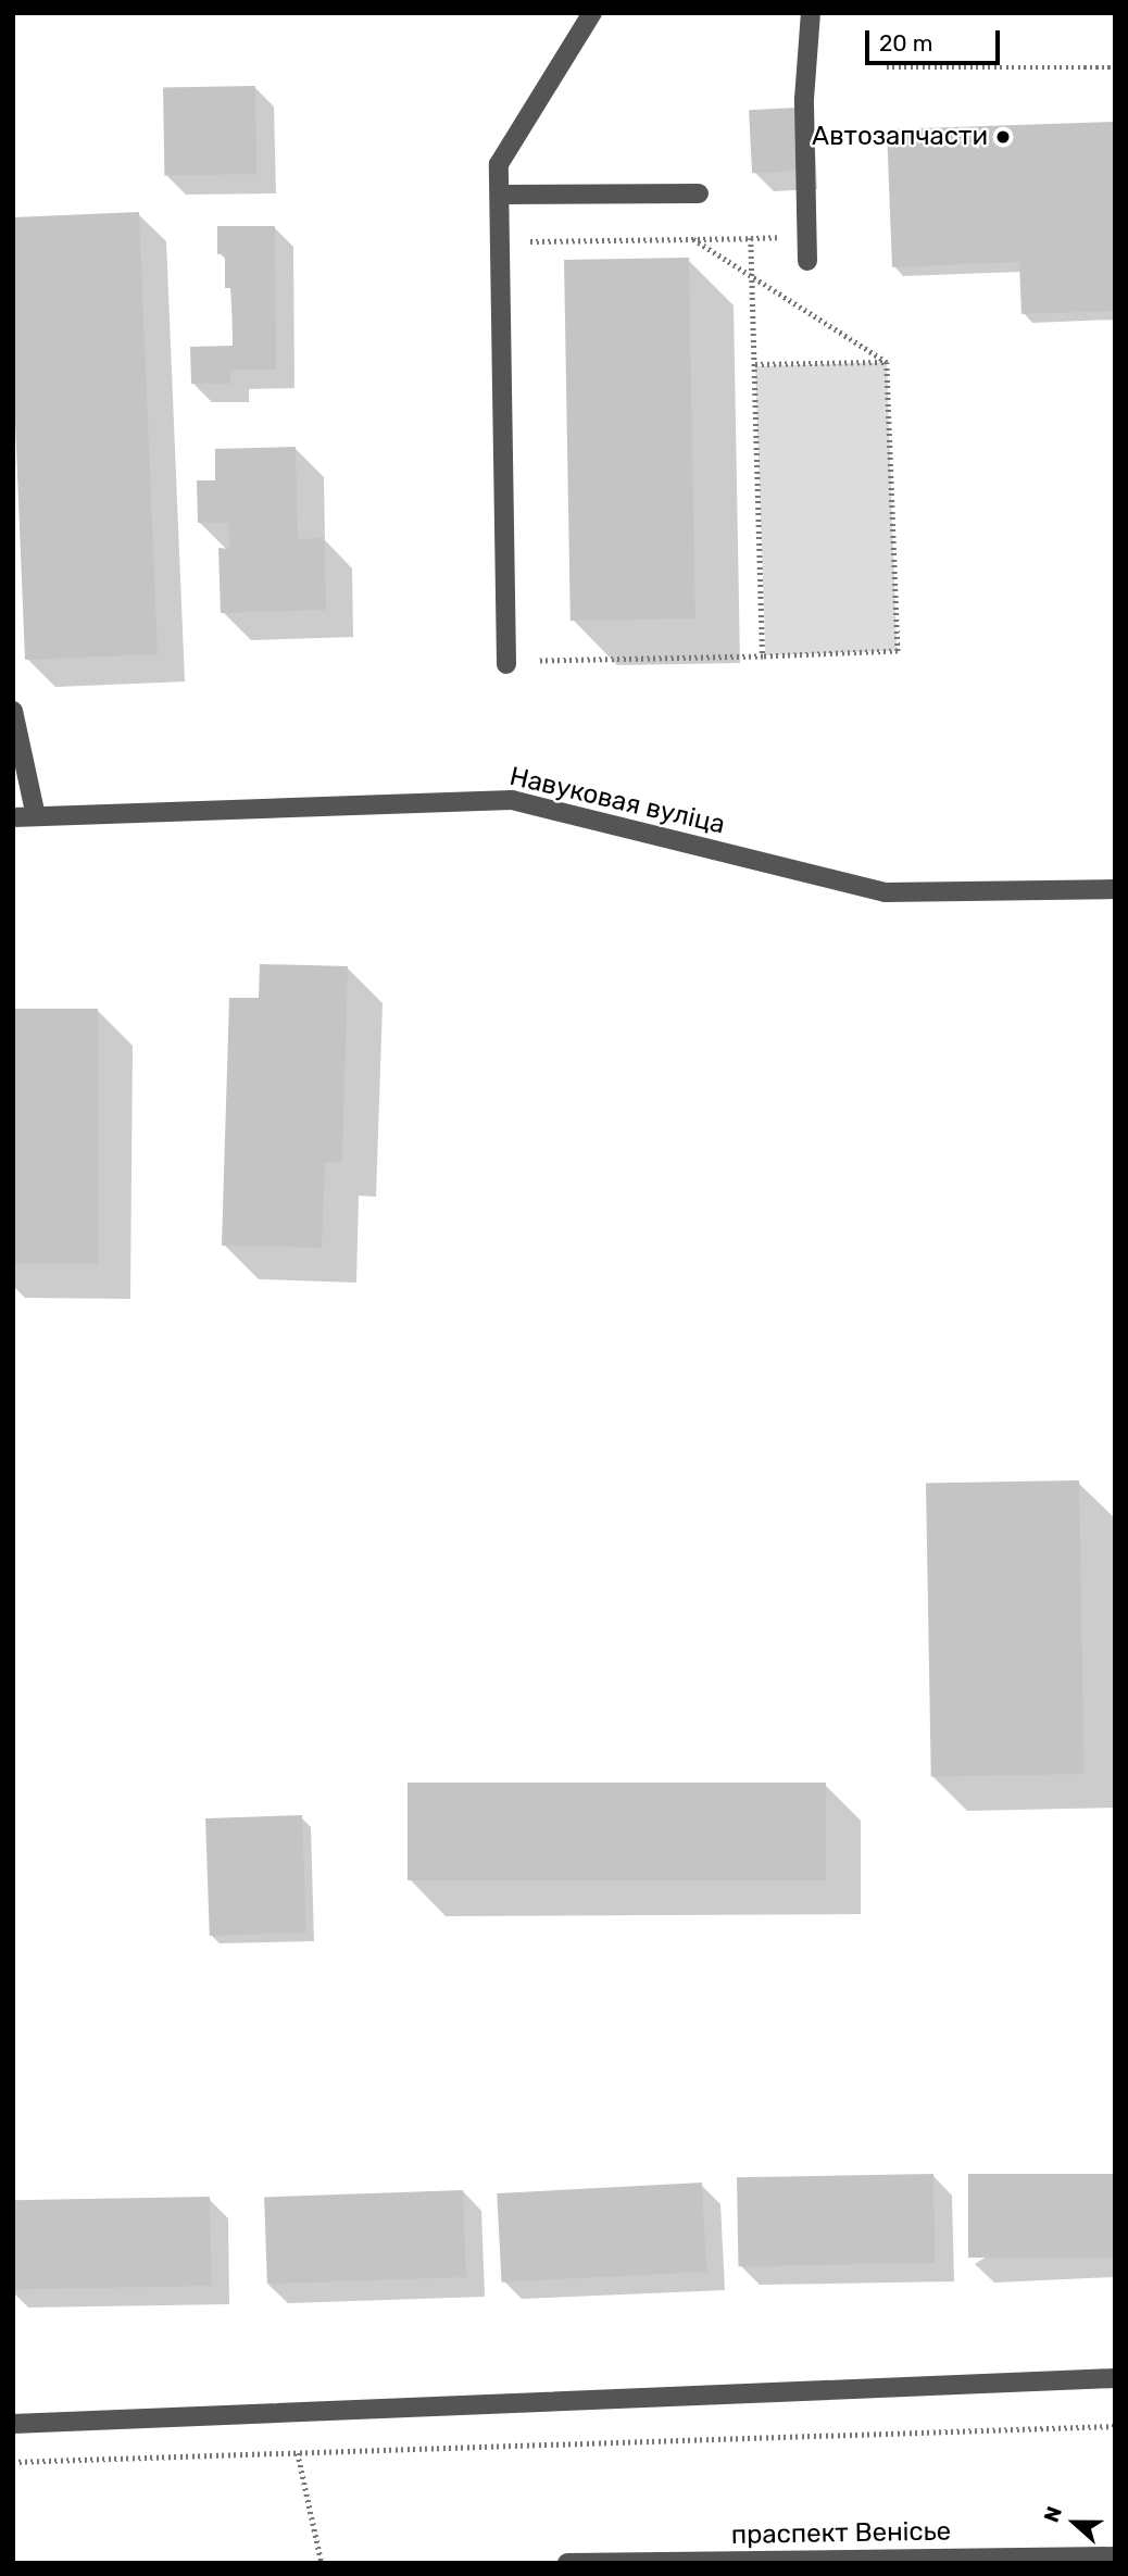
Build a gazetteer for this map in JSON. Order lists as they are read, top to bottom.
{
  "streets": {
    "street": ["Навуковая вуліца", "праспект Венісье"]
  },
  "places": ["Автозапчасти"],
  "scale_bar": "20 m",
  "north": "left"
}
